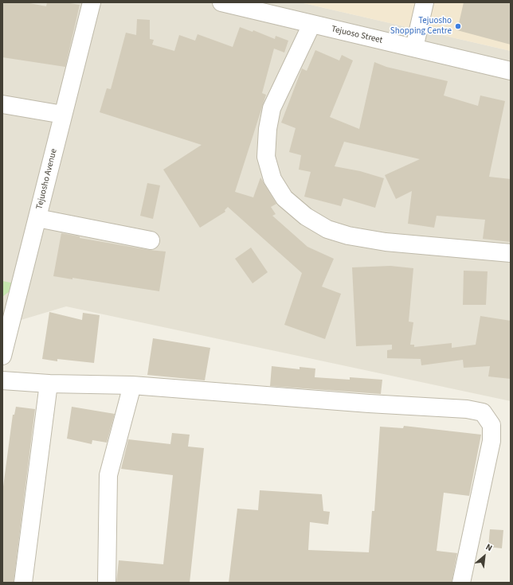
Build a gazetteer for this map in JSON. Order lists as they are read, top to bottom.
{
  "streets": {
    "street": ["Tejuoso Street", "Tejuosho Avenue"]
  },
  "places": ["Tejuosho Shopping Centre"],
  "north": "top right"
}
